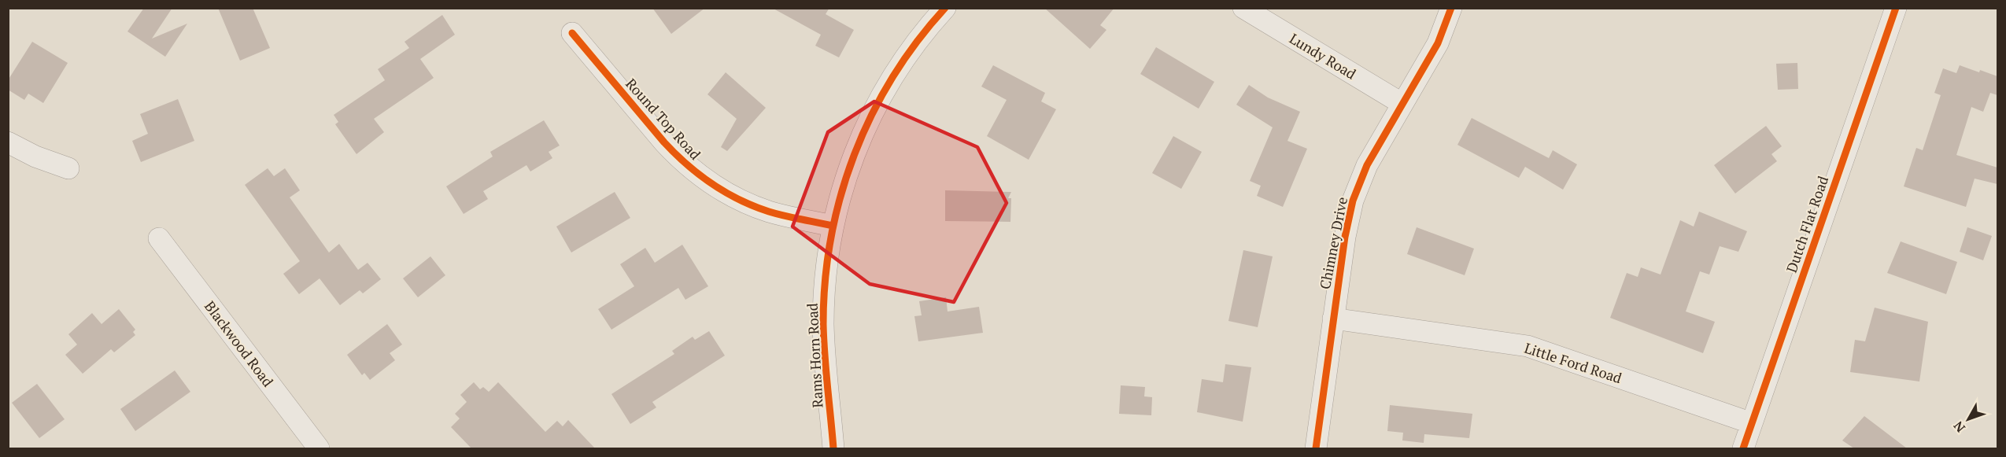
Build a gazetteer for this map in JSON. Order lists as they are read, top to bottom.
{
  "streets": {
    "street": [
      "Lundy Road",
      "Round Top Road",
      "Dutch Flat Road",
      "Chimney Drive",
      "Blackwood Road",
      "Rams Horn Road",
      "Little Ford Road"
    ]
  },
  "crossings": [
    ["Lundy Road", "Chimney Drive"],
    ["Round Top Road", "Rams Horn Road"],
    ["Dutch Flat Road", "Little Ford Road"],
    ["Chimney Drive", "Little Ford Road"]
  ],
  "north": "bottom left"
}
